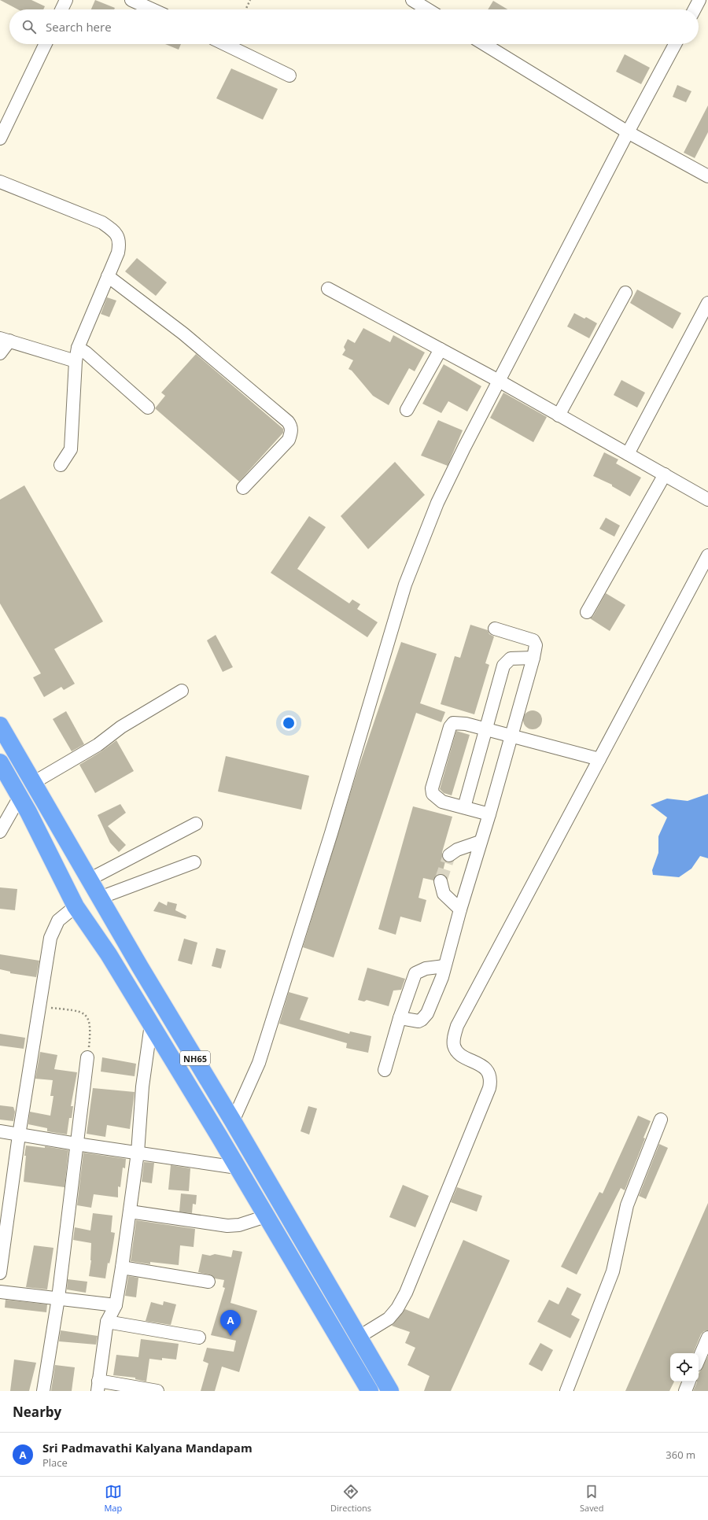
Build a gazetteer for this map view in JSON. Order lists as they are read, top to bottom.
{
  "streets": {
    "highway": ["NH65"]
  },
  "page": {
    "search": "Search here",
    "pins": "A",
    "heading": "Nearby",
    "list": [
      {
        "mark": "A",
        "name": "Sri Padmavathi Kalyana Mandapam",
        "note": "Place",
        "value": "360 m"
      }
    ],
    "nav": ["Map", "Directions", "Saved"]
  }
}
